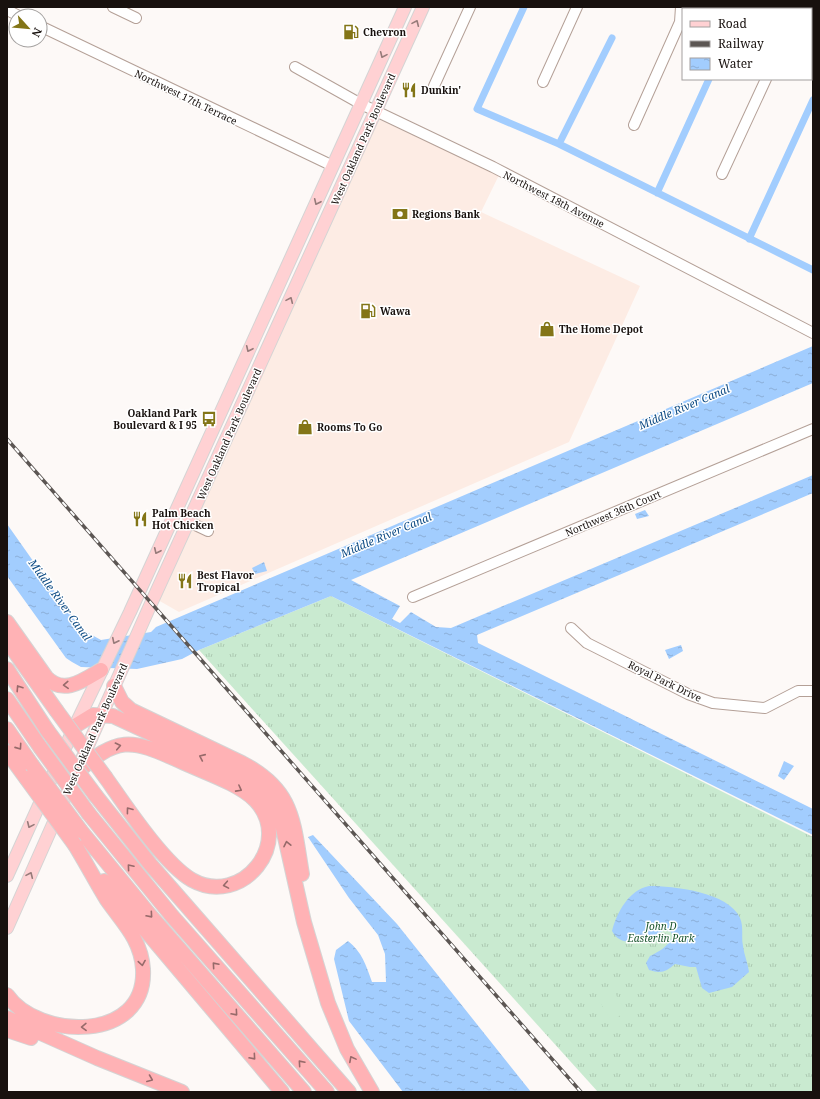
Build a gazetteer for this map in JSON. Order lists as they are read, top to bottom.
{
  "streets": {
    "main road": ["West Oakland Park Boulevard"],
    "street": [
      "Northwest 17th Terrace",
      "Northwest 18th Avenue",
      "Northwest 36th Court",
      "Royal Park Drive"
    ]
  },
  "crossings": [
    ["Northwest 17th Terrace", "West Oakland Park Boulevard"],
    ["West Oakland Park Boulevard", "Northwest 18th Avenue"]
  ],
  "water": ["Middle River Canal"],
  "parks": ["John D Easterlin Park"],
  "places": {
    "fuel station": ["Chevron", "Wawa"],
    "restaurant": ["Dunkin'", "Palm Beach Hot Chicken", "Best Flavor Tropical"],
    "bank": ["Regions Bank"],
    "shop": ["The Home Depot", "Rooms To Go"],
    "bus stop": ["Oakland Park Boulevard & I 95"]
  },
  "legend": ["Road", "Railway", "Water"],
  "north": "bottom right"
}
